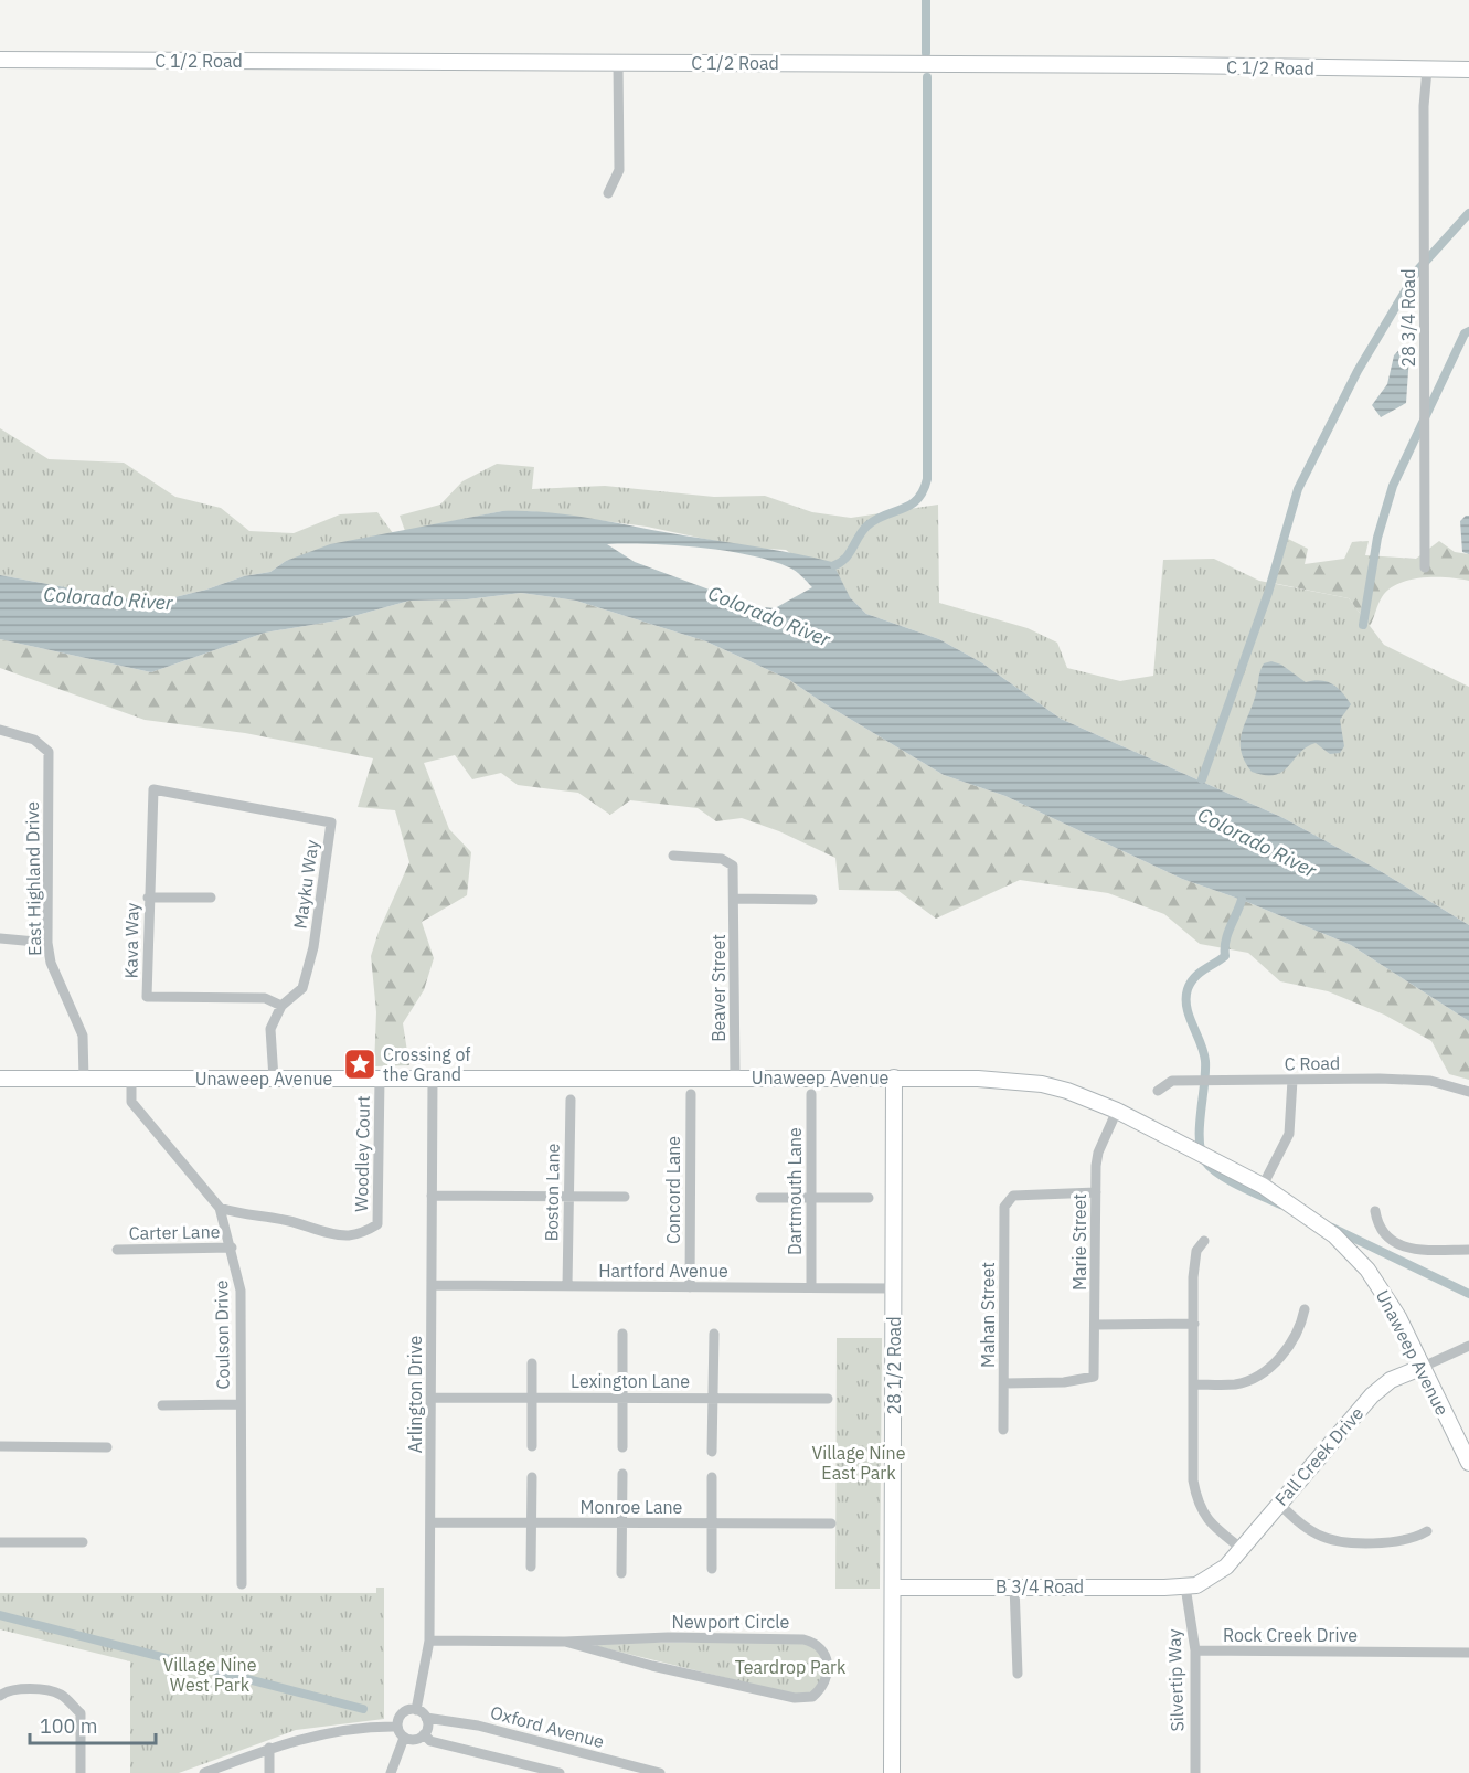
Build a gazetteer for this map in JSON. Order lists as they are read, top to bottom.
{
  "streets": {
    "street": [
      "C 1/2 Road",
      "28 3/4 Road",
      "East Highland Drive",
      "Mayku Way",
      "Kava Way",
      "Beaver Street",
      "C Road",
      "Unaweep Avenue",
      "Woodley Court",
      "Concord Lane",
      "Dartmouth Lane",
      "Boston Lane",
      "Carter Lane",
      "Marie Street",
      "Hartford Avenue",
      "Mahan Street",
      "Coulson Drive",
      "28 1/2 Road",
      "Lexington Lane",
      "Arlington Drive",
      "Fall Creek Drive",
      "Monroe Lane",
      "B 3/4 Road",
      "Newport Circle",
      "Rock Creek Drive",
      "Silvertip Way",
      "Oxford Avenue"
    ]
  },
  "crossings": [
    ["C 1/2 Road", "28 3/4 Road"],
    ["East Highland Drive", "Unaweep Avenue"],
    ["Mayku Way", "Kava Way"],
    ["Mayku Way", "Unaweep Avenue"],
    ["Beaver Street", "Unaweep Avenue"],
    ["Unaweep Avenue", "Woodley Court"],
    ["Unaweep Avenue", "Marie Street"],
    ["Unaweep Avenue", "Coulson Drive"],
    ["Unaweep Avenue", "28 1/2 Road"],
    ["Unaweep Avenue", "Arlington Drive"],
    ["Unaweep Avenue", "Fall Creek Drive"],
    ["Woodley Court", "Coulson Drive"],
    ["Concord Lane", "Hartford Avenue"],
    ["Dartmouth Lane", "Hartford Avenue"],
    ["Boston Lane", "Hartford Avenue"],
    ["Carter Lane", "Coulson Drive"],
    ["Marie Street", "Mahan Street"],
    ["Hartford Avenue", "28 1/2 Road"],
    ["Hartford Avenue", "Arlington Drive"],
    ["28 1/2 Road", "B 3/4 Road"],
    ["Lexington Lane", "Arlington Drive"],
    ["Arlington Drive", "Monroe Lane"],
    ["Arlington Drive", "Newport Circle"],
    ["Arlington Drive", "Oxford Avenue"],
    ["Fall Creek Drive", "B 3/4 Road"],
    ["Fall Creek Drive", "Silvertip Way"],
    ["B 3/4 Road", "Silvertip Way"],
    ["Rock Creek Drive", "Silvertip Way"]
  ],
  "water": ["Colorado River"],
  "parks": ["Village Nine East Park", "Village Nine West Park", "Teardrop Park"],
  "places": {
    "place": ["Crossing of the Grand"]
  },
  "scale_bar": "100 m"
}
